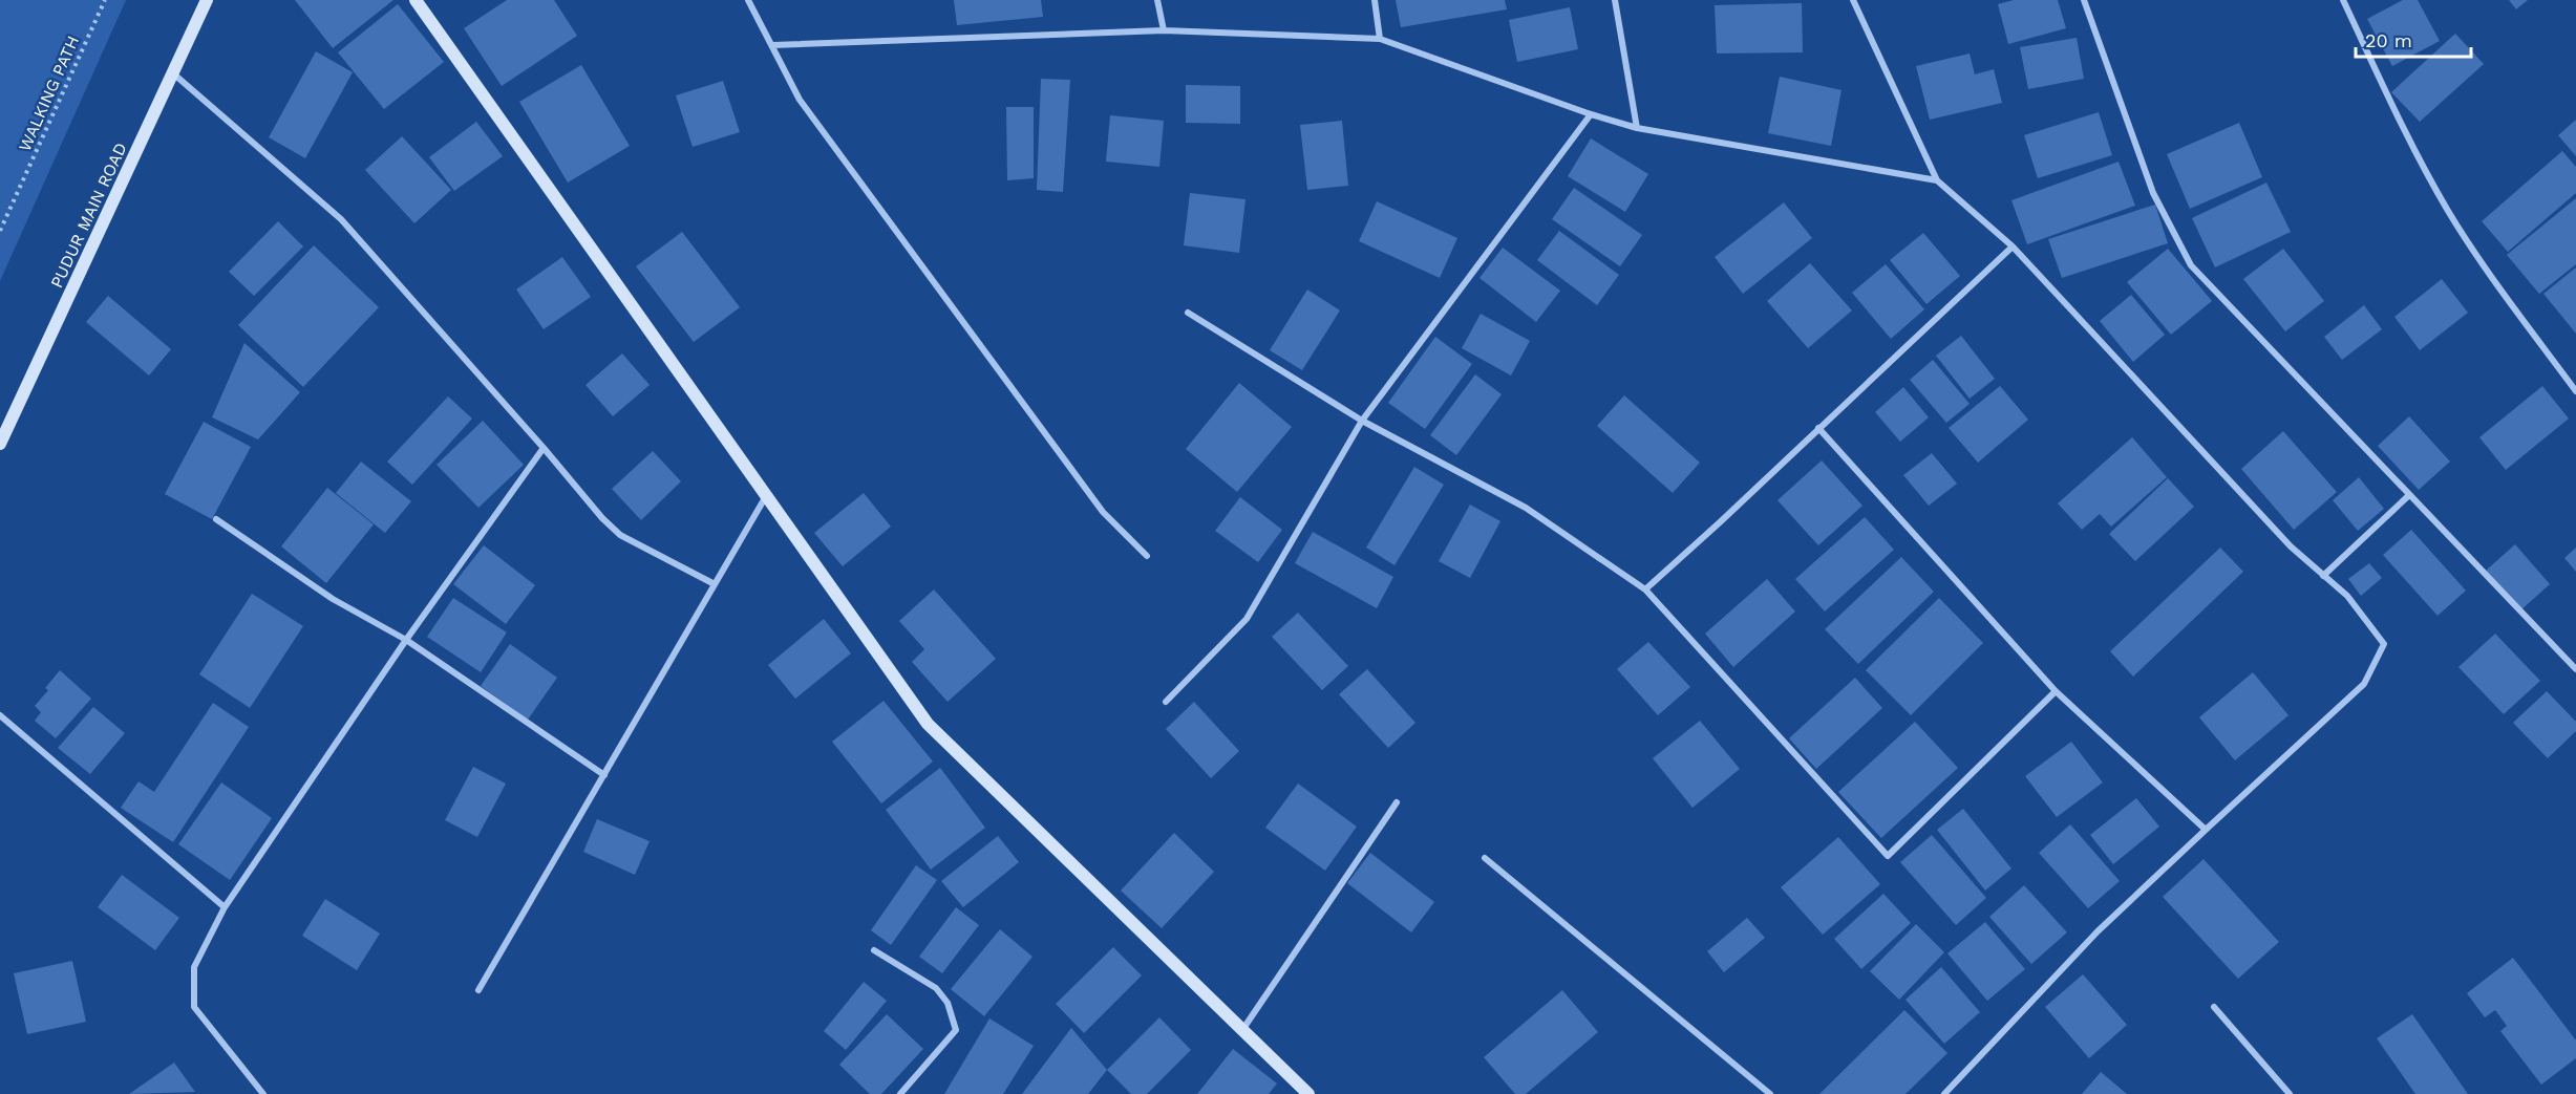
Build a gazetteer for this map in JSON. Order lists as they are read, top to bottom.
{
  "streets": {
    "street": ["PUDUR MAIN ROAD"],
    "path": ["WALKING PATH"]
  },
  "scale_bar": "20 m"
}
